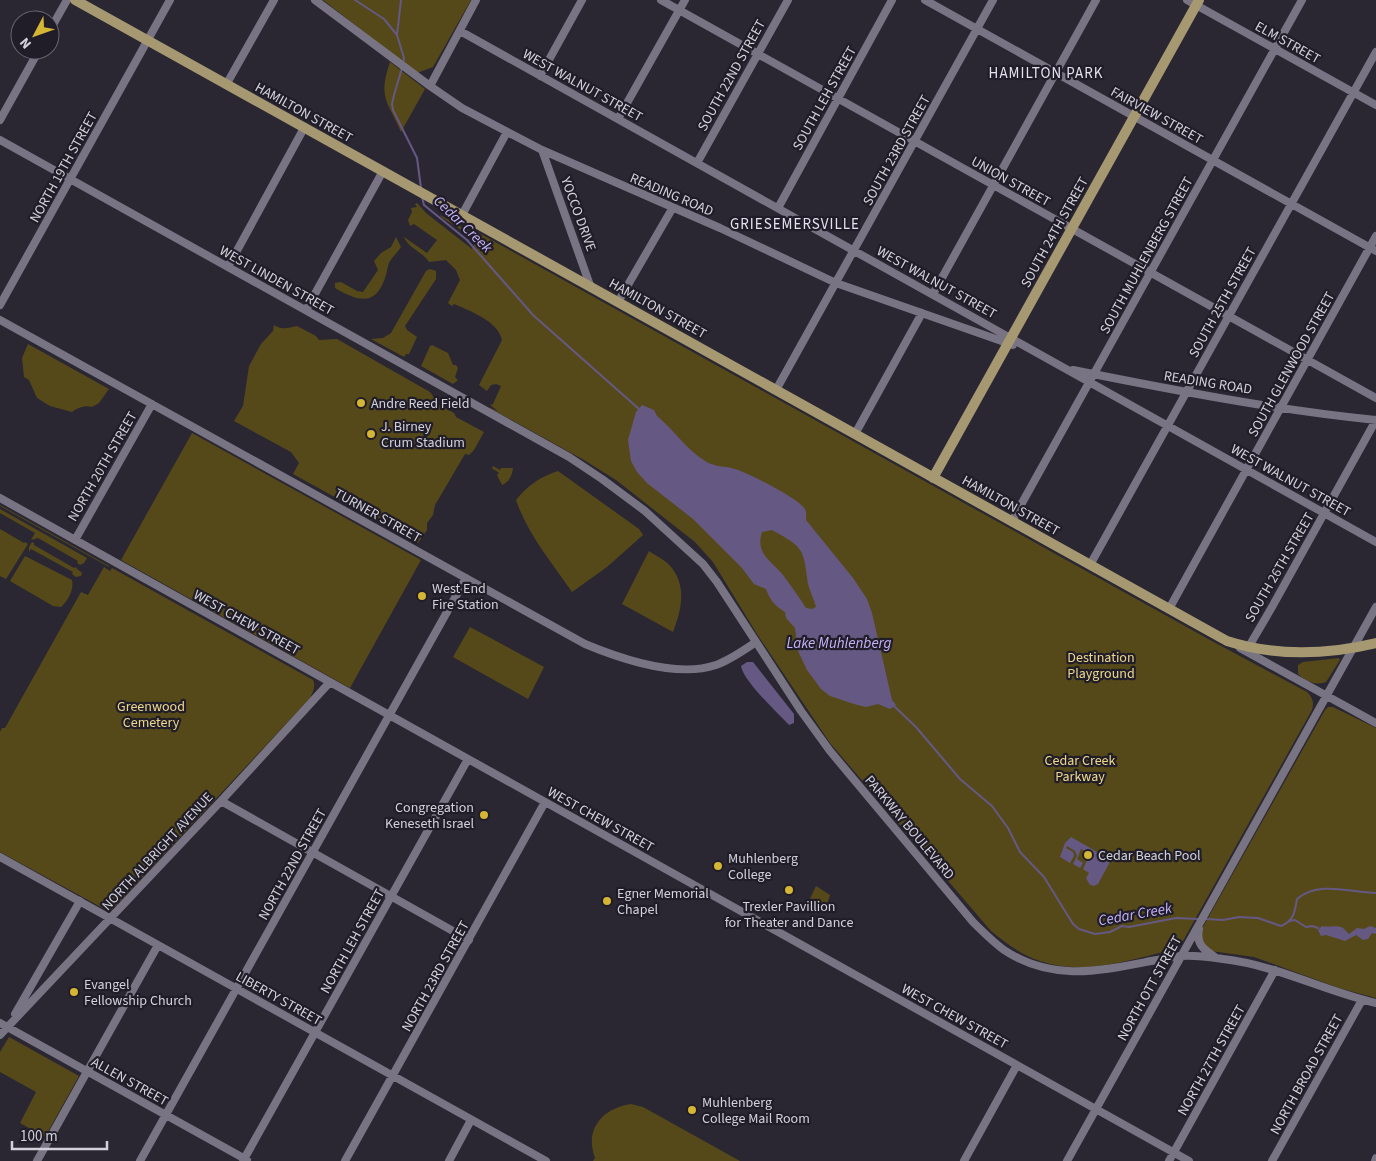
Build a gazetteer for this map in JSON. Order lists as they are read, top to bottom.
{
  "streets": {
    "main road": ["HAMILTON STREET", "SOUTH 24TH STREET"],
    "street": [
      "ELM STREET",
      "SOUTH 22ND STREET",
      "WEST WALNUT STREET",
      "SOUTH LEH STREET",
      "FAIRVIEW STREET",
      "SOUTH 23RD STREET",
      "NORTH 19TH STREET",
      "UNION STREET",
      "READING ROAD",
      "YOCCO DRIVE",
      "SOUTH MUHLENBERG STREET",
      "WEST LINDEN STREET",
      "SOUTH 25TH STREET",
      "SOUTH GLENWOOD STREET",
      "NORTH 20TH STREET",
      "TURNER STREET",
      "SOUTH 26TH STREET",
      "WEST CHEW STREET",
      "PARKWAY BOULEVARD",
      "NORTH ALBRIGHT AVENUE",
      "NORTH 22ND STREET",
      "NORTH LEH STREET",
      "NORTH 23RD STREET",
      "NORTH OTT STREET",
      "LIBERTY STREET",
      "NORTH 27TH STREET",
      "NORTH BROAD STREET",
      "ALLEN STREET"
    ]
  },
  "crossings": [
    ["ELM STREET", "SOUTH 24TH STREET"],
    ["ELM STREET", "SOUTH MUHLENBERG STREET"],
    ["ELM STREET", "SOUTH 25TH STREET"],
    ["SOUTH 22ND STREET", "WEST WALNUT STREET"],
    ["SOUTH 22ND STREET", "UNION STREET"],
    ["WEST WALNUT STREET", "SOUTH LEH STREET"],
    ["WEST WALNUT STREET", "SOUTH 23RD STREET"],
    ["WEST WALNUT STREET", "READING ROAD"],
    ["WEST WALNUT STREET", "SOUTH 24TH STREET"],
    ["WEST WALNUT STREET", "SOUTH MUHLENBERG STREET"],
    ["WEST WALNUT STREET", "SOUTH 25TH STREET"],
    ["WEST WALNUT STREET", "SOUTH GLENWOOD STREET"],
    ["WEST WALNUT STREET", "SOUTH 26TH STREET"],
    ["SOUTH LEH STREET", "UNION STREET"],
    ["HAMILTON STREET", "SOUTH 23RD STREET"],
    ["HAMILTON STREET", "NORTH 19TH STREET"],
    ["HAMILTON STREET", "YOCCO DRIVE"],
    ["HAMILTON STREET", "SOUTH 24TH STREET"],
    ["HAMILTON STREET", "SOUTH MUHLENBERG STREET"],
    ["HAMILTON STREET", "SOUTH 25TH STREET"],
    ["HAMILTON STREET", "SOUTH GLENWOOD STREET"],
    ["HAMILTON STREET", "SOUTH 26TH STREET"],
    ["HAMILTON STREET", "NORTH OTT STREET"],
    ["FAIRVIEW STREET", "SOUTH 23RD STREET"],
    ["FAIRVIEW STREET", "SOUTH 24TH STREET"],
    ["FAIRVIEW STREET", "SOUTH MUHLENBERG STREET"],
    ["FAIRVIEW STREET", "SOUTH 25TH STREET"],
    ["FAIRVIEW STREET", "SOUTH GLENWOOD STREET"],
    ["SOUTH 23RD STREET", "UNION STREET"],
    ["SOUTH 23RD STREET", "READING ROAD"],
    ["NORTH 19TH STREET", "WEST LINDEN STREET"],
    ["UNION STREET", "SOUTH 24TH STREET"],
    ["UNION STREET", "SOUTH MUHLENBERG STREET"],
    ["UNION STREET", "SOUTH 25TH STREET"],
    ["UNION STREET", "SOUTH GLENWOOD STREET"],
    ["READING ROAD", "YOCCO DRIVE"],
    ["READING ROAD", "SOUTH 24TH STREET"],
    ["READING ROAD", "SOUTH MUHLENBERG STREET"],
    ["READING ROAD", "SOUTH 25TH STREET"],
    ["READING ROAD", "SOUTH GLENWOOD STREET"],
    ["READING ROAD", "SOUTH 26TH STREET"],
    ["WEST LINDEN STREET", "PARKWAY BOULEVARD"],
    ["NORTH 20TH STREET", "TURNER STREET"],
    ["NORTH 20TH STREET", "WEST CHEW STREET"],
    ["TURNER STREET", "PARKWAY BOULEVARD"],
    ["TURNER STREET", "NORTH 22ND STREET"],
    ["WEST CHEW STREET", "NORTH ALBRIGHT AVENUE"],
    ["WEST CHEW STREET", "NORTH 22ND STREET"],
    ["WEST CHEW STREET", "NORTH LEH STREET"],
    ["WEST CHEW STREET", "NORTH 23RD STREET"],
    ["WEST CHEW STREET", "NORTH OTT STREET"],
    ["WEST CHEW STREET", "NORTH 27TH STREET"],
    ["PARKWAY BOULEVARD", "NORTH OTT STREET"],
    ["PARKWAY BOULEVARD", "NORTH 27TH STREET"],
    ["PARKWAY BOULEVARD", "NORTH BROAD STREET"],
    ["NORTH ALBRIGHT AVENUE", "LIBERTY STREET"],
    ["NORTH ALBRIGHT AVENUE", "ALLEN STREET"],
    ["NORTH 22ND STREET", "LIBERTY STREET"],
    ["NORTH 22ND STREET", "ALLEN STREET"],
    ["NORTH LEH STREET", "LIBERTY STREET"],
    ["NORTH LEH STREET", "ALLEN STREET"],
    ["NORTH 23RD STREET", "LIBERTY STREET"]
  ],
  "districts": ["HAMILTON PARK", "GRIESEMERSVILLE"],
  "water": ["Cedar Creek", "Lake Muhlenberg"],
  "parks": ["Destination Playground", "Greenwood Cemetery", "Cedar Creek Parkway"],
  "places": [
    "Andre Reed Field",
    "J. Birney Crum Stadium",
    "West End Fire Station",
    "Congregation Keneseth Israel",
    "Cedar Beach Pool",
    "Muhlenberg College",
    "Trexler Pavillion for Theater and Dance",
    "Egner Memorial Chapel",
    "Evangel Fellowship Church",
    "Muhlenberg College Mail Room"
  ],
  "scale_bar": "100 m",
  "north": "bottom left"
}
